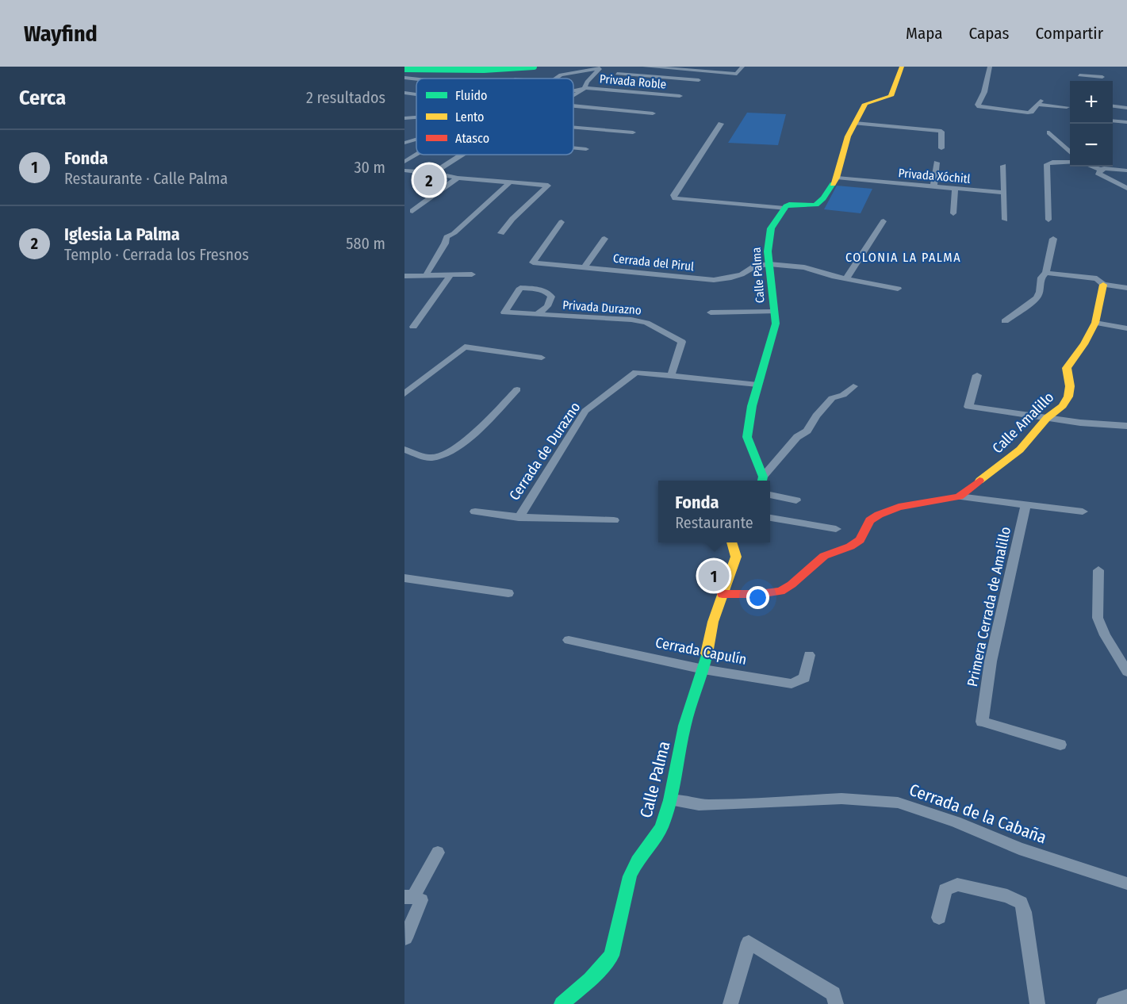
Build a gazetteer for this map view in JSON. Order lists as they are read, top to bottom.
{
  "streets": {
    "main road": ["Calle Palma", "Calle Amalillo"],
    "street": [
      "Privada Roble",
      "Privada Xóchitl",
      "Cerrada del Pirul",
      "Privada Durazno",
      "Cerrada de Durazno",
      "Primera Cerrada de Amalillo",
      "Cerrada Capulín",
      "Cerrada de la Cabaña"
    ]
  },
  "crossings": [
    ["Cerrada del Pirul", "Calle Palma"],
    ["Calle Palma", "Calle Amalillo"],
    ["Calle Palma", "Cerrada de Durazno"],
    ["Calle Palma", "Cerrada Capulín"],
    ["Calle Palma", "Cerrada de la Cabaña"],
    ["Privada Durazno", "Cerrada de Durazno"]
  ],
  "districts": ["COLONIA LA PALMA"],
  "legend": ["Fluido", "Lento", "Atasco"],
  "page": {
    "header": "Wayfind",
    "nav": ["Mapa", "Capas", "Compartir"],
    "heading": ["Cerca", "2 resultados"],
    "map_buttons": ["+", "−"],
    "list": [
      {
        "mark": "1",
        "name": "Fonda",
        "note": "Restaurante · Calle Palma",
        "value": "30 m"
      },
      {
        "mark": "2",
        "name": "Iglesia La Palma",
        "note": "Templo · Cerrada los Fresnos",
        "value": "580 m"
      }
    ],
    "pins": ["2", "1"],
    "popup": ["Fonda", "Restaurante"]
  }
}
